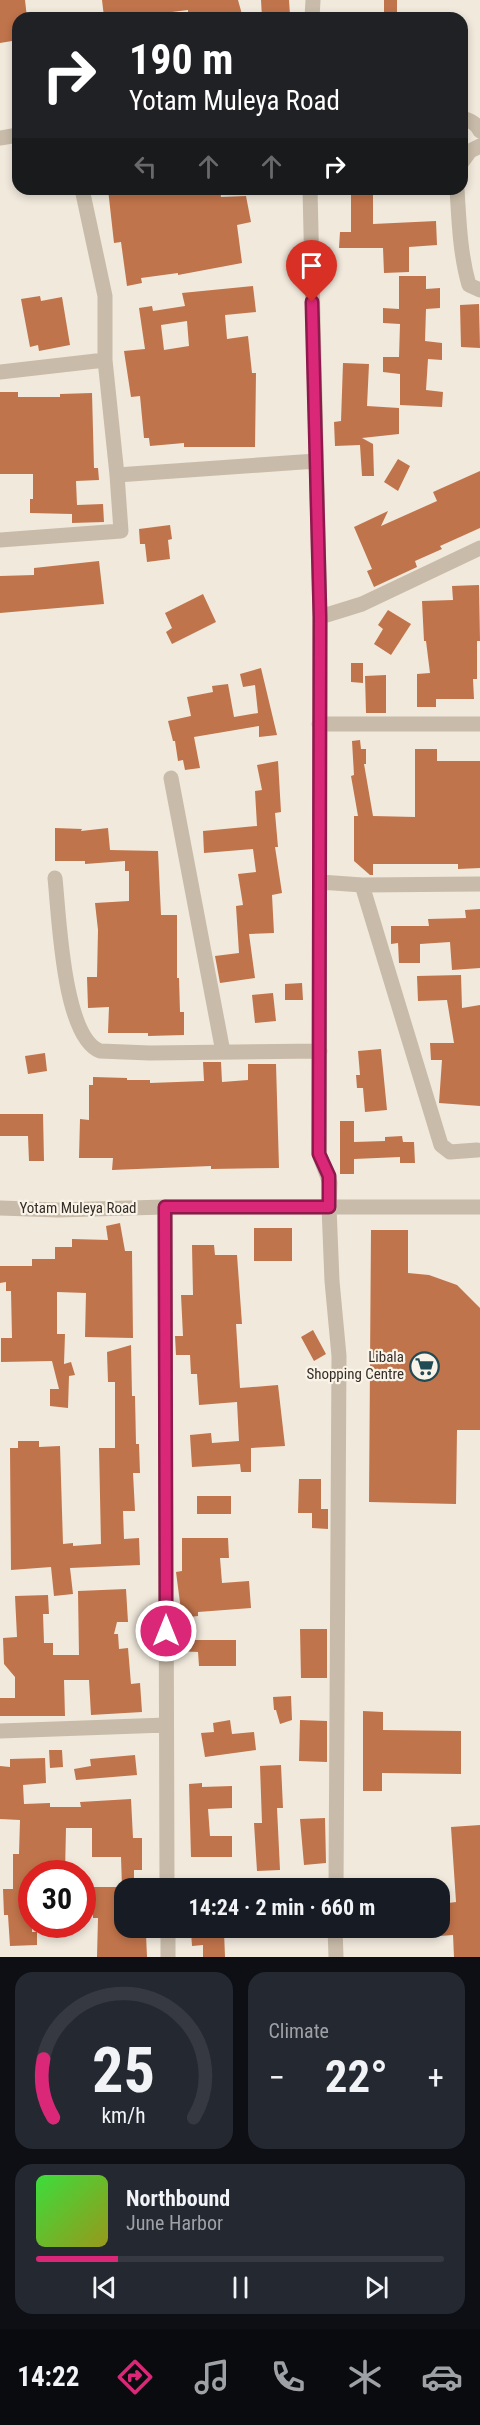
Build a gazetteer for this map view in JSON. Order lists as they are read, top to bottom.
{
  "streets": {
    "street": ["Yotam Muleya Road"]
  },
  "places": {
    "supermarket": ["Libala Shopping Centre"]
  },
  "page": {
    "turn": ["190 m", "Yotam Muleya Road"],
    "limit": "30",
    "trip": "14:24 · 2 min · 660 m",
    "tile": "Climate",
    "heat": ["−", "22°", "+"],
    "song": ["Northbound", "June Harbor"],
    "tabs": "14:22",
    "gauge": ["25", "km/h"]
  }
}
